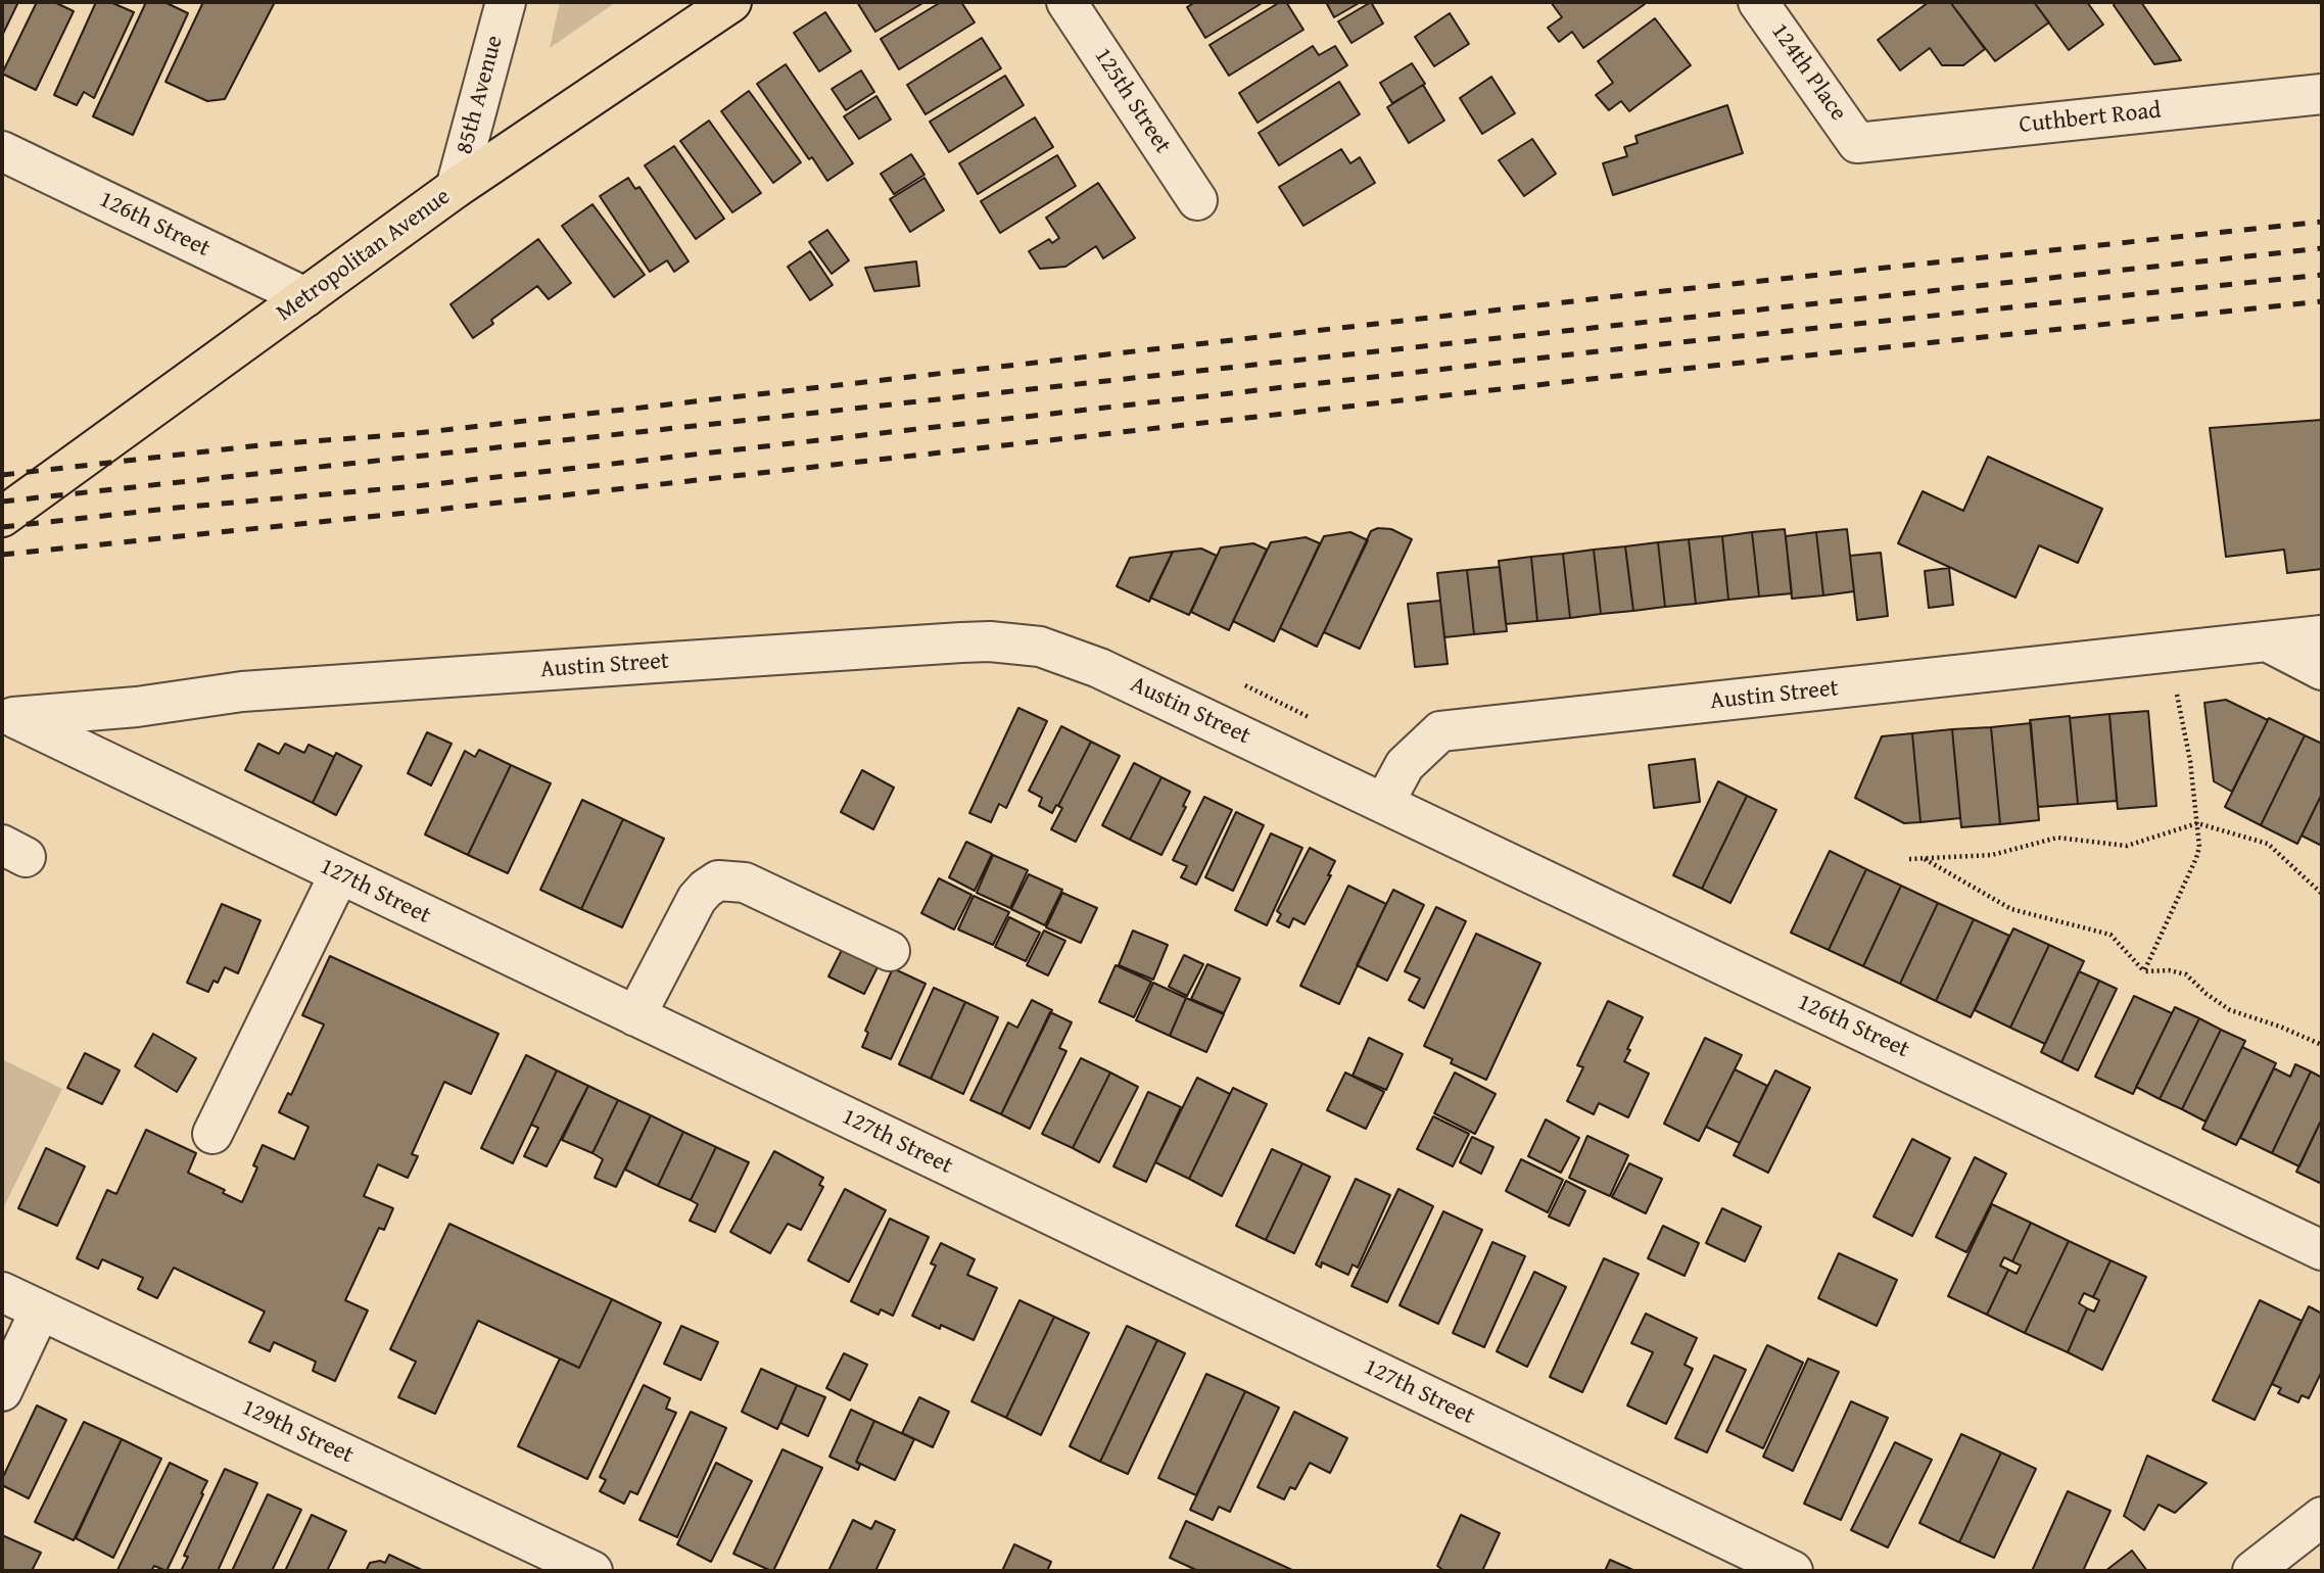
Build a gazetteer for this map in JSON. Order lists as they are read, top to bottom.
{
  "streets": {
    "main road": ["Metropolitan Avenue"],
    "street": [
      "124th Place",
      "85th Avenue",
      "125th Street",
      "Cuthbert Road",
      "126th Street",
      "Austin Street",
      "127th Street",
      "129th Street"
    ]
  },
  "crossings": [
    ["124th Place", "Cuthbert Road"],
    ["85th Avenue", "Metropolitan Avenue"],
    ["126th Street", "Metropolitan Avenue"],
    ["126th Street", "Austin Street"],
    ["Austin Street", "127th Street"]
  ]
}
